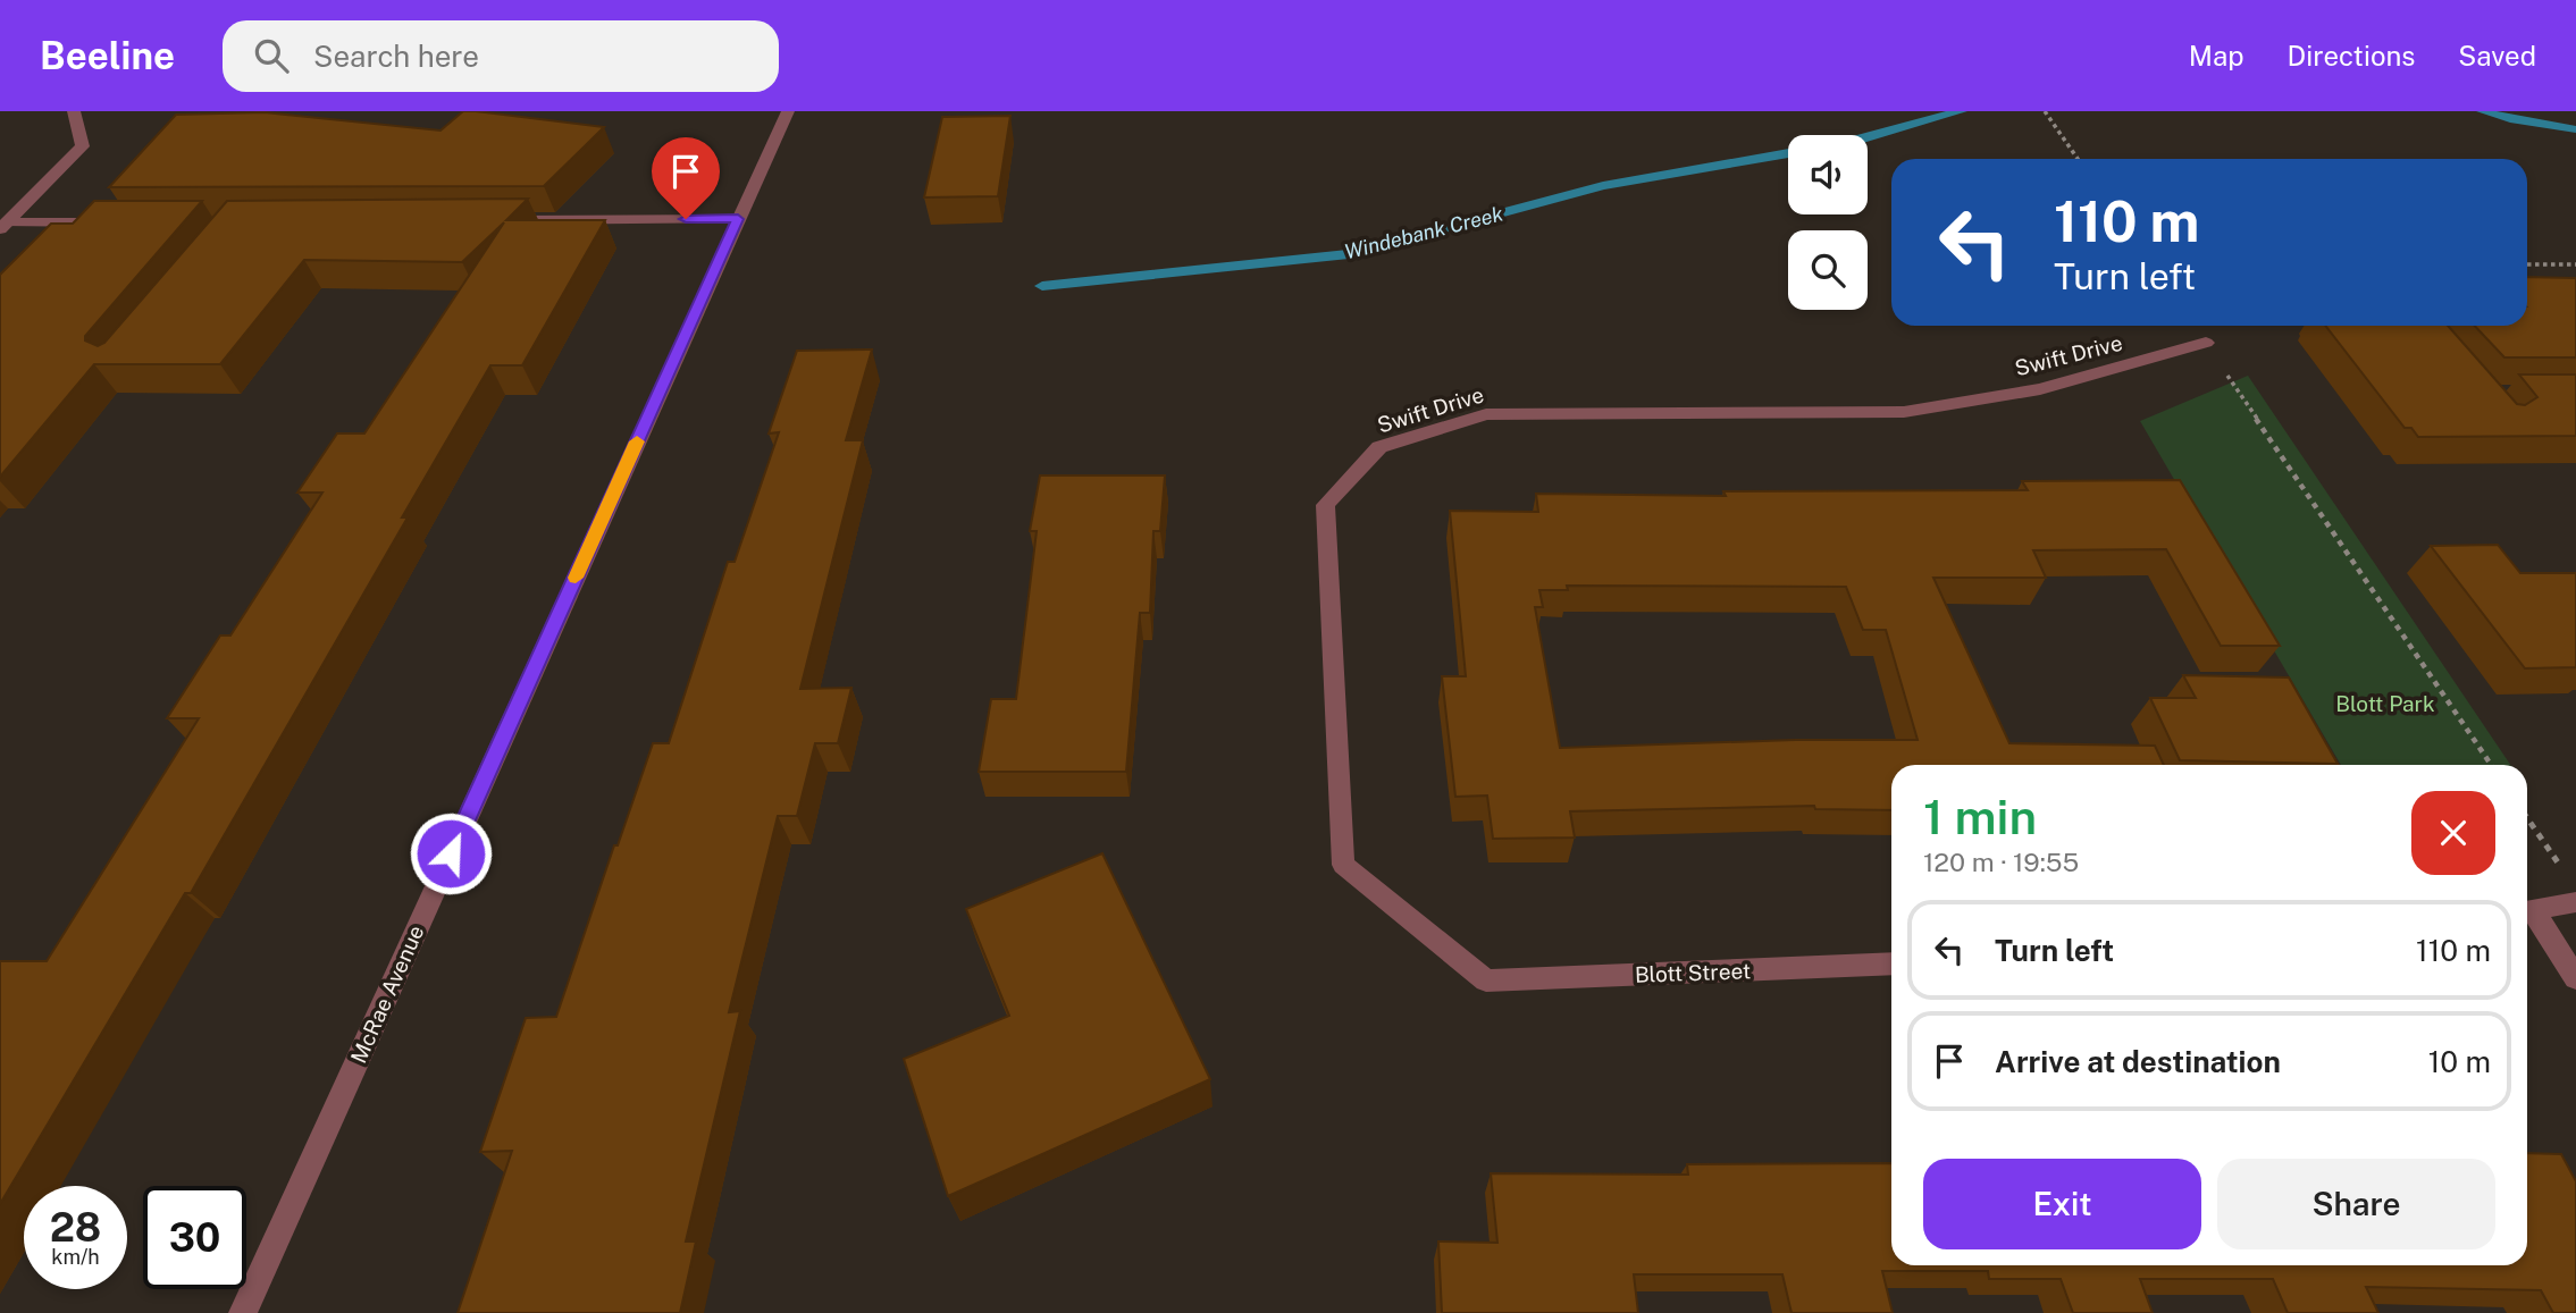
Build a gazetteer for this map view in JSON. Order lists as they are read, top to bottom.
{
  "streets": {
    "street": ["Swift Drive", "Blott Street", "McRae Avenue"]
  },
  "crossings": [
    ["Swift Drive", "Blott Street"]
  ],
  "water": ["Windebank Creek"],
  "parks": ["Blott Park"],
  "page": {
    "header": "Beeline",
    "search": "Search here",
    "nav": ["Map", "Directions", "Saved"],
    "turn": ["110 m", "Turn left"],
    "heading": ["1 min", "120 m · 19:55"],
    "list": [
      {
        "name": "Turn left",
        "value": "110 m"
      },
      {
        "name": "Arrive at destination",
        "value": "10 m"
      }
    ],
    "buttons": ["Exit", "Share"],
    "speed": "28 km/h",
    "limit": "30"
  }
}
